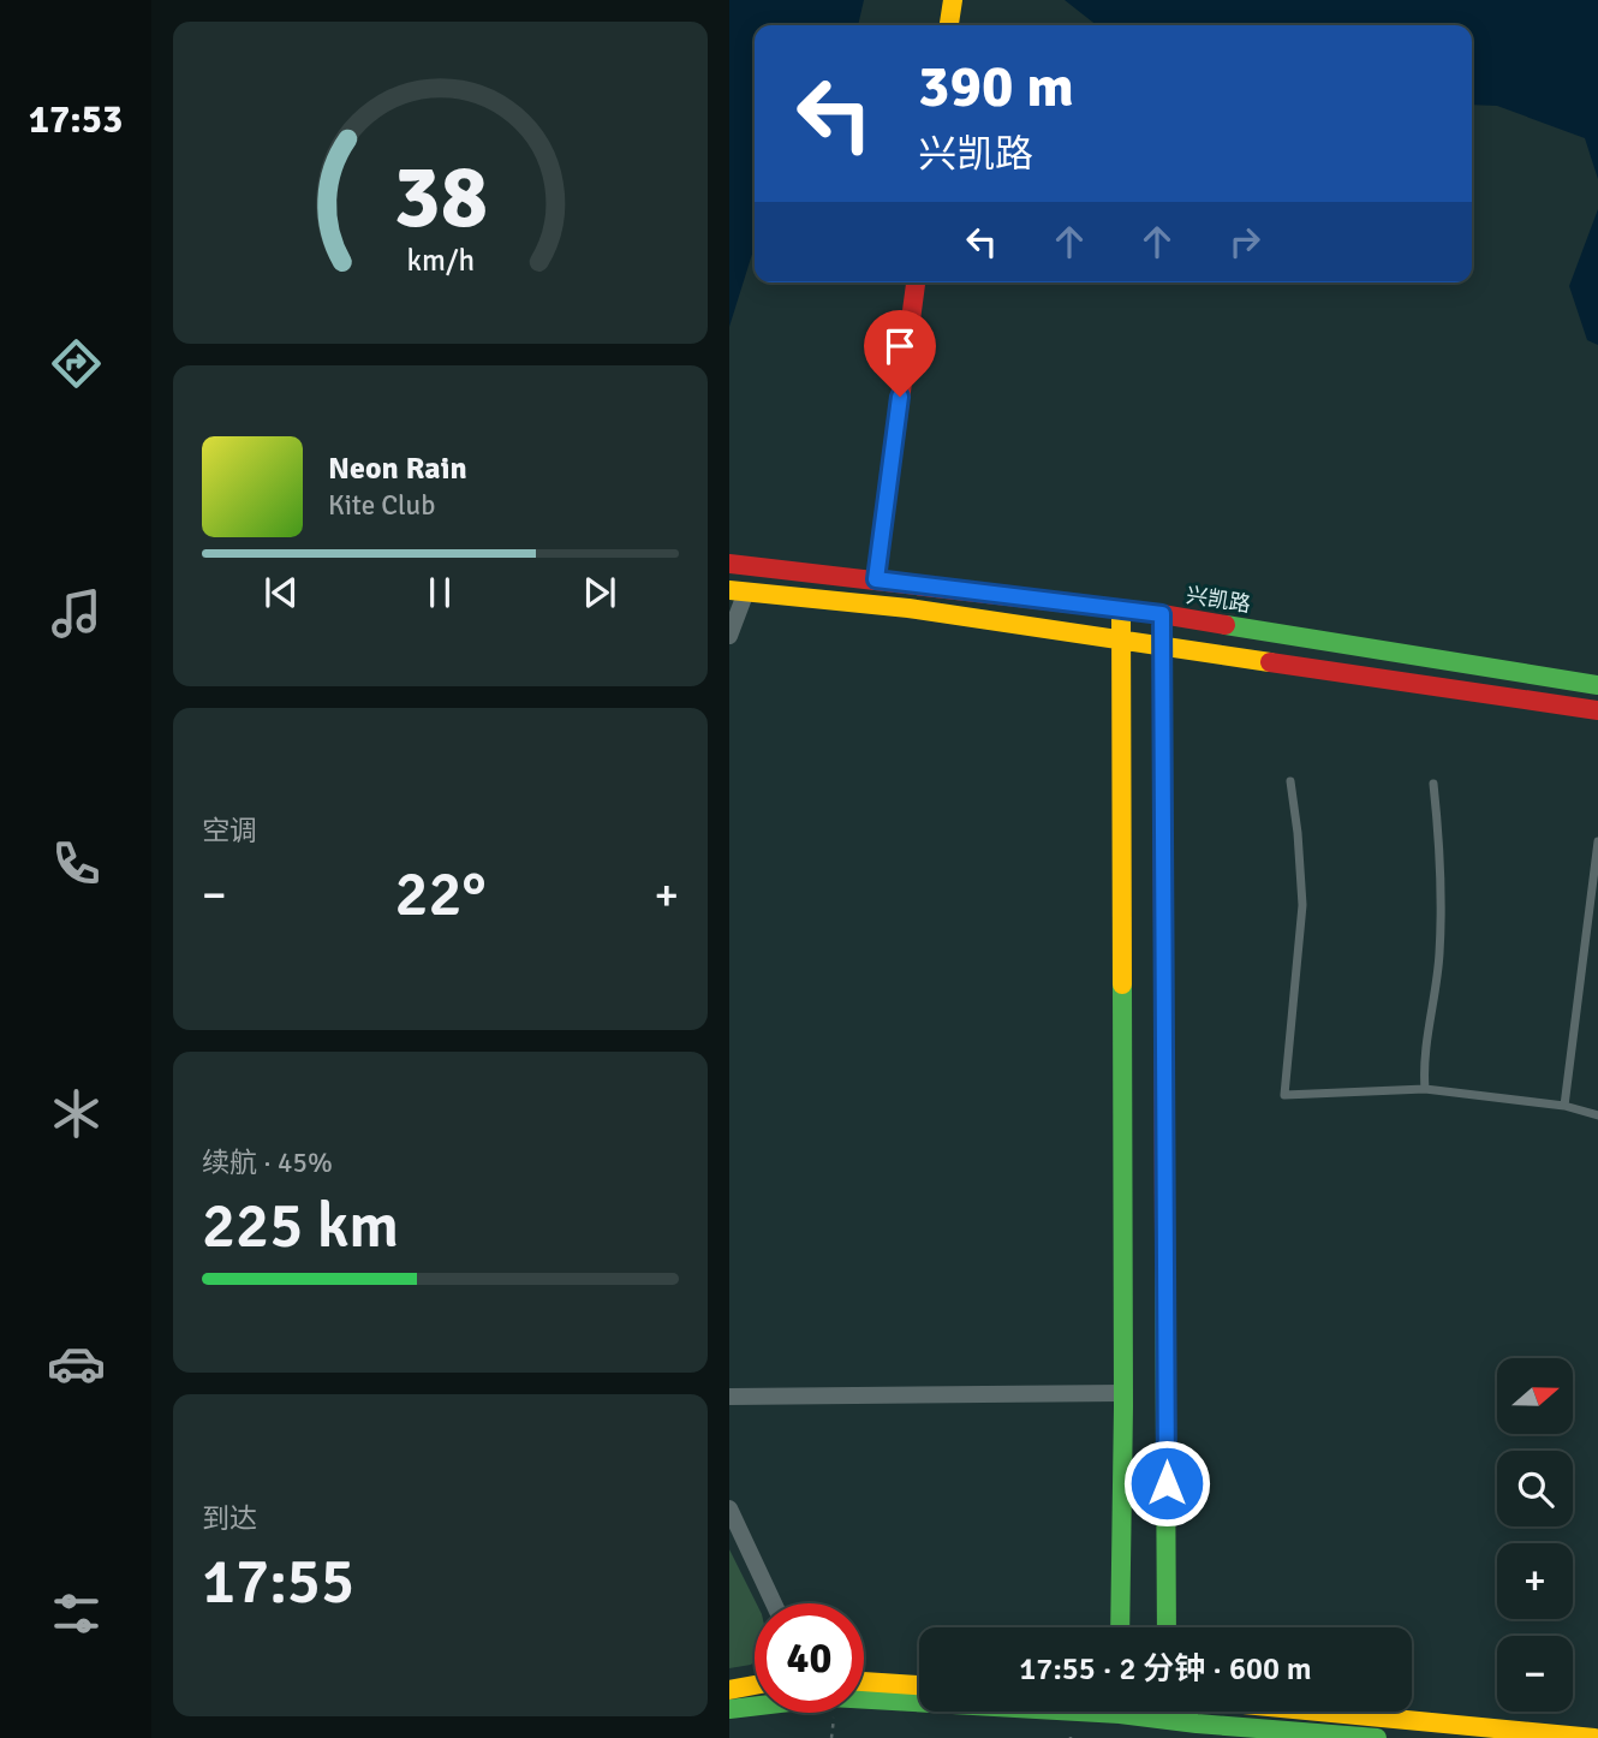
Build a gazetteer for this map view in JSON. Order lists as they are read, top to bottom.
{
  "streets": {
    "street": ["兴凯路"]
  },
  "north": "right",
  "page": {
    "tabs": "17:53",
    "turn": ["390 m", "兴凯路"],
    "song": ["Neon Rain", "Kite Club"],
    "tile": [
      "空调",
      ["续航 · 45%", "225 km"],
      ["到达", "17:55"]
    ],
    "heat": ["−", "22°", "+"],
    "map_buttons": ["+", "−"],
    "limit": "40",
    "trip": "17:55 · 2 分钟 · 600 m",
    "gauge": ["38", "km/h"]
  }
}
